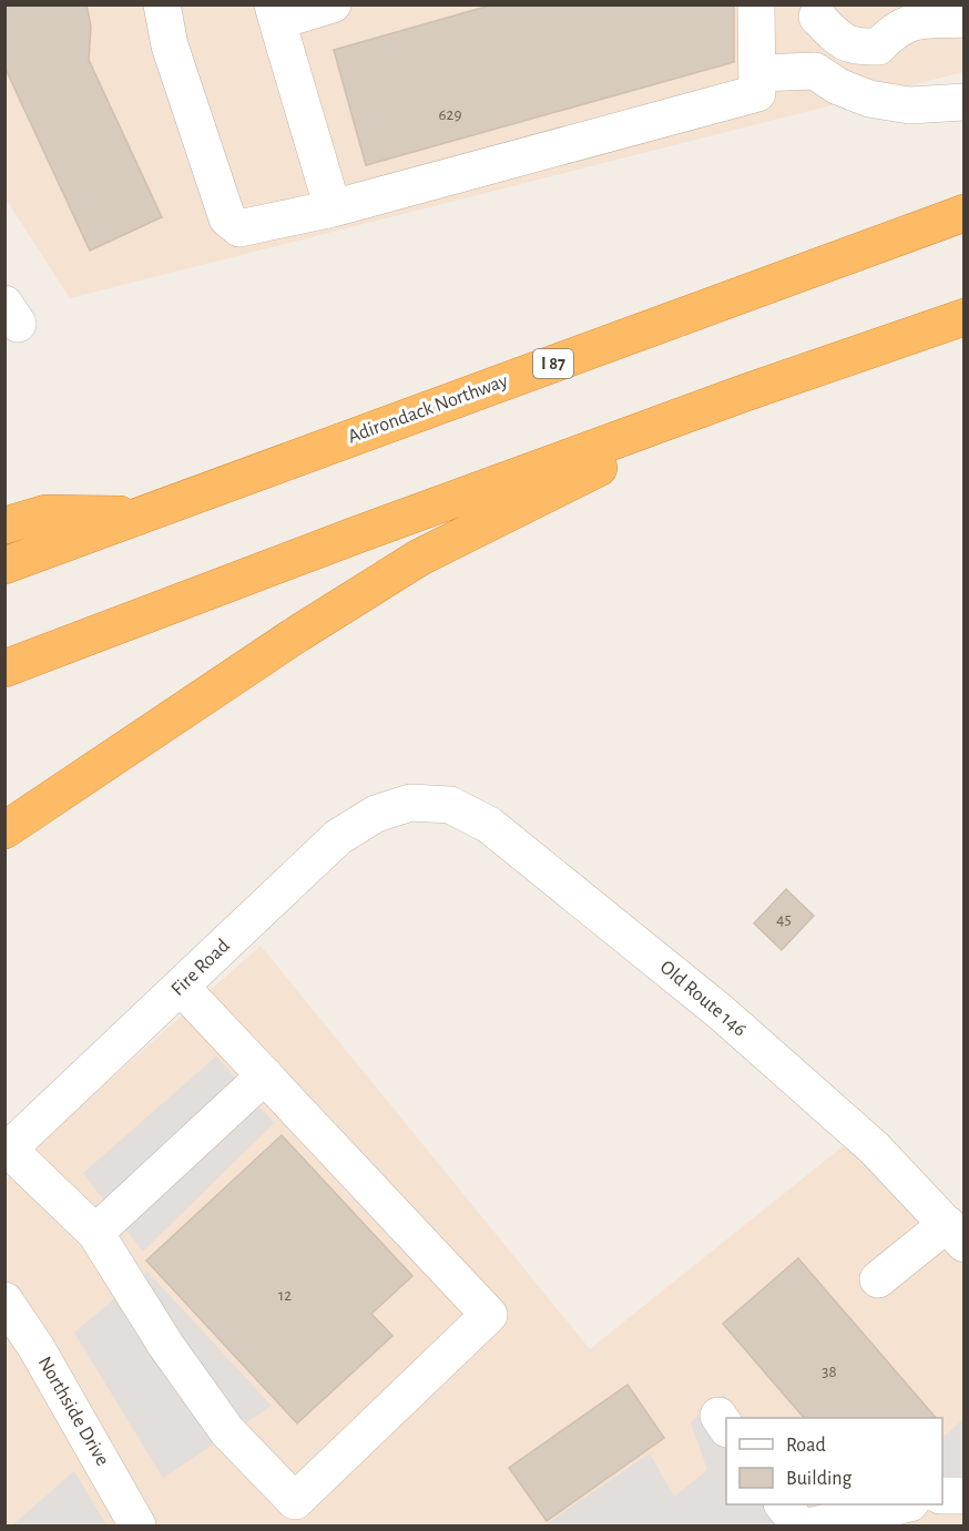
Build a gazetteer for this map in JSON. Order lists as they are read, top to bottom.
{
  "streets": {
    "highway": ["I 87", "Adirondack Northway"],
    "street": ["Fire Road", "Old Route 146", "Northside Drive"]
  },
  "crossings": [
    ["Fire Road", "Old Route 146"]
  ],
  "house_numbers": [
    "629",
    "45",
    "12",
    "38"
  ],
  "legend": ["Road", "Building"]
}
